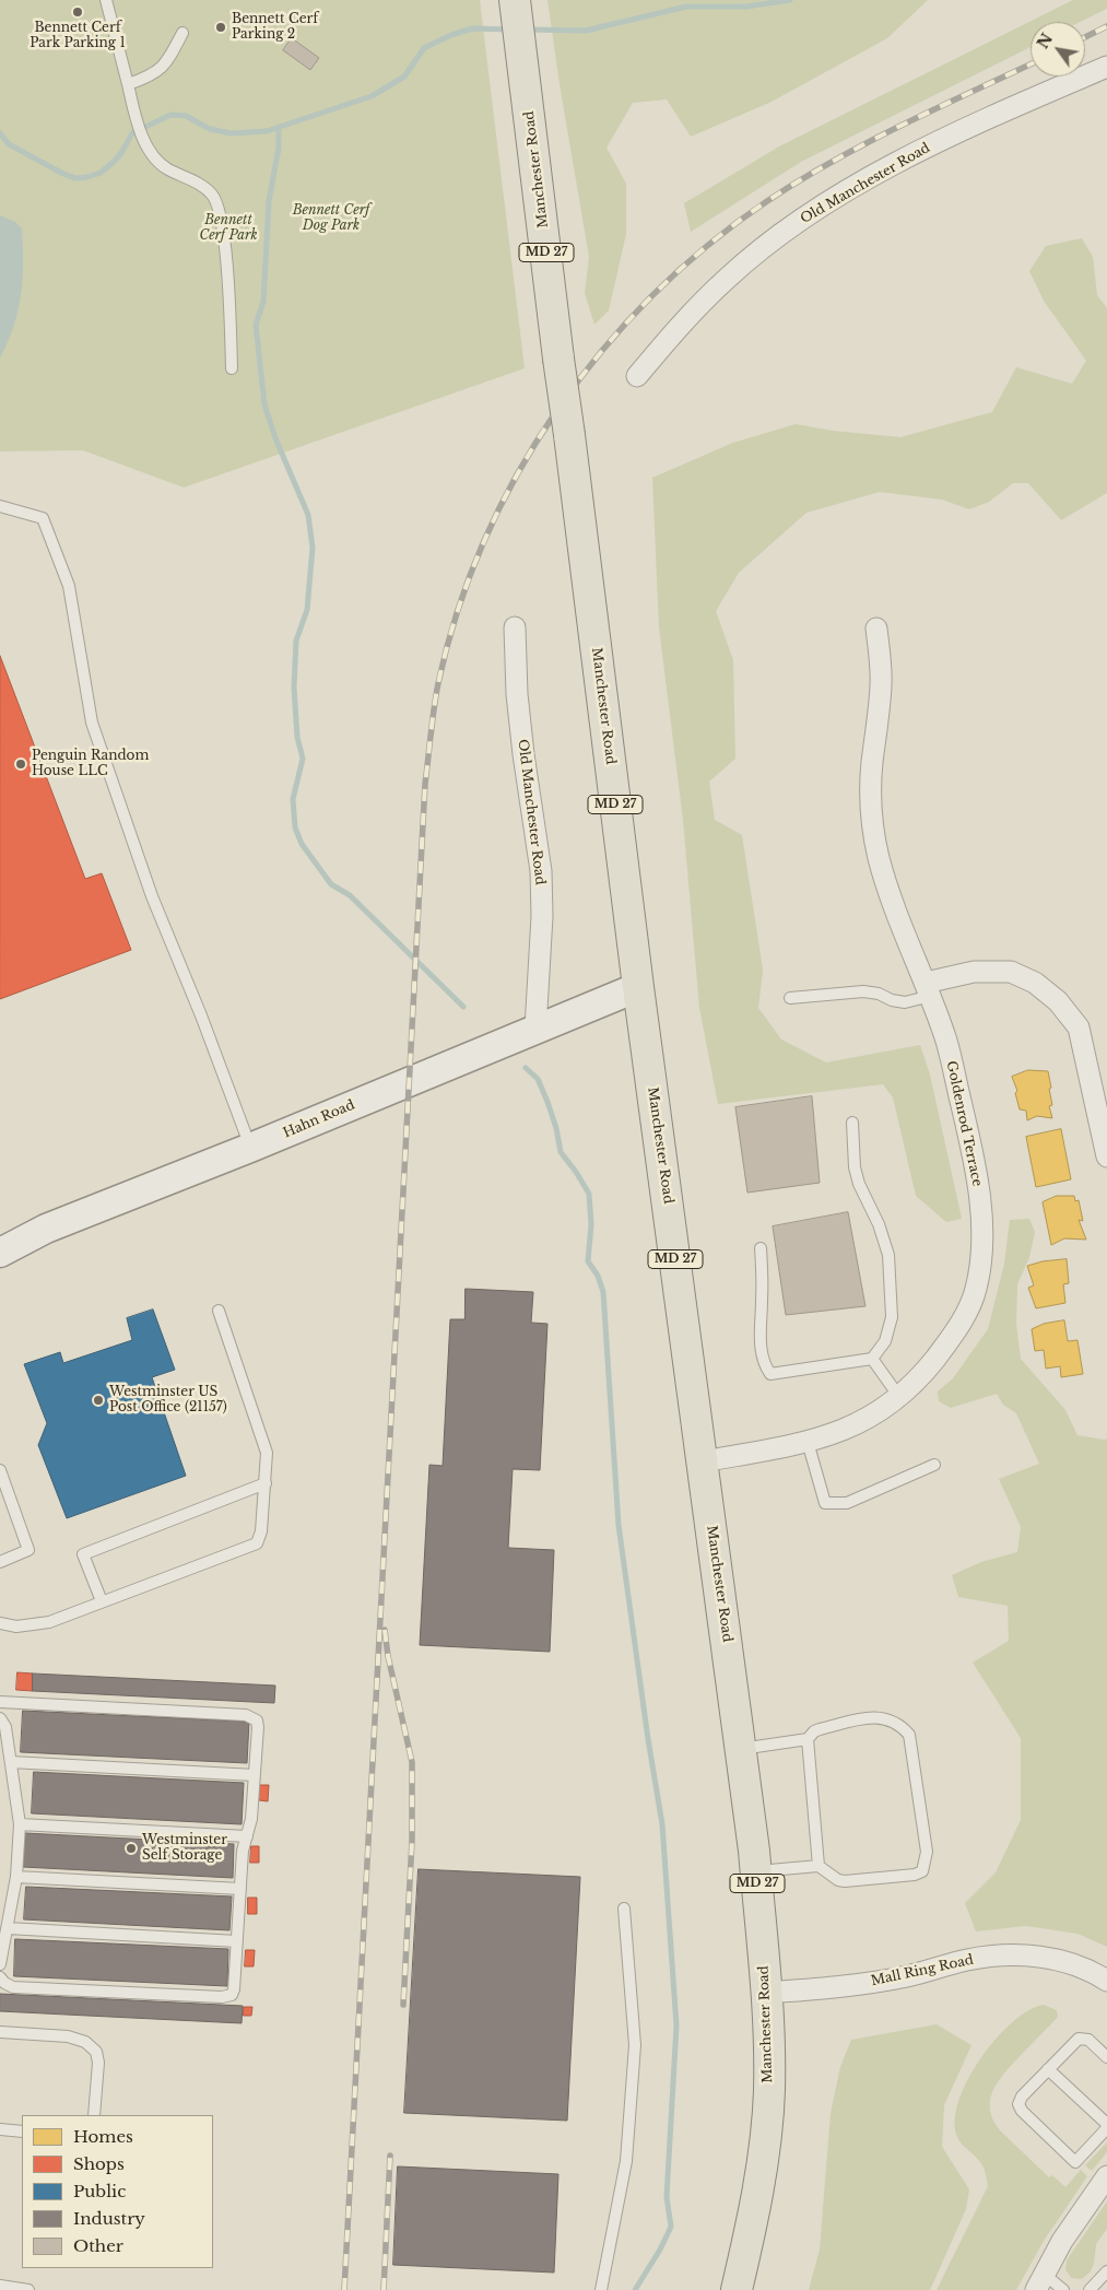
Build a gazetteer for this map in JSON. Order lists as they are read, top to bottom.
{
  "streets": {
    "main road": ["Manchester Road", "MD 27", "Hahn Road"],
    "street": ["Old Manchester Road", "Goldenrod Terrace", "Mall Ring Road"]
  },
  "crossings": [
    ["Manchester Road", "Hahn Road"],
    ["Manchester Road", "Goldenrod Terrace"],
    ["Manchester Road", "Mall Ring Road"],
    ["Old Manchester Road", "Hahn Road"]
  ],
  "parks": ["Bennett Cerf Dog Park", "Bennett Cerf Park"],
  "places": [
    "Bennett Cerf Park Parking 1",
    "Bennett Cerf Parking 2",
    "Penguin Random House LLC",
    "Westminster US Post Office (21157)",
    "Westminster Self Storage"
  ],
  "legend": [
    "Homes",
    "Shops",
    "Public",
    "Industry",
    "Other"
  ],
  "north": "top left"
}
